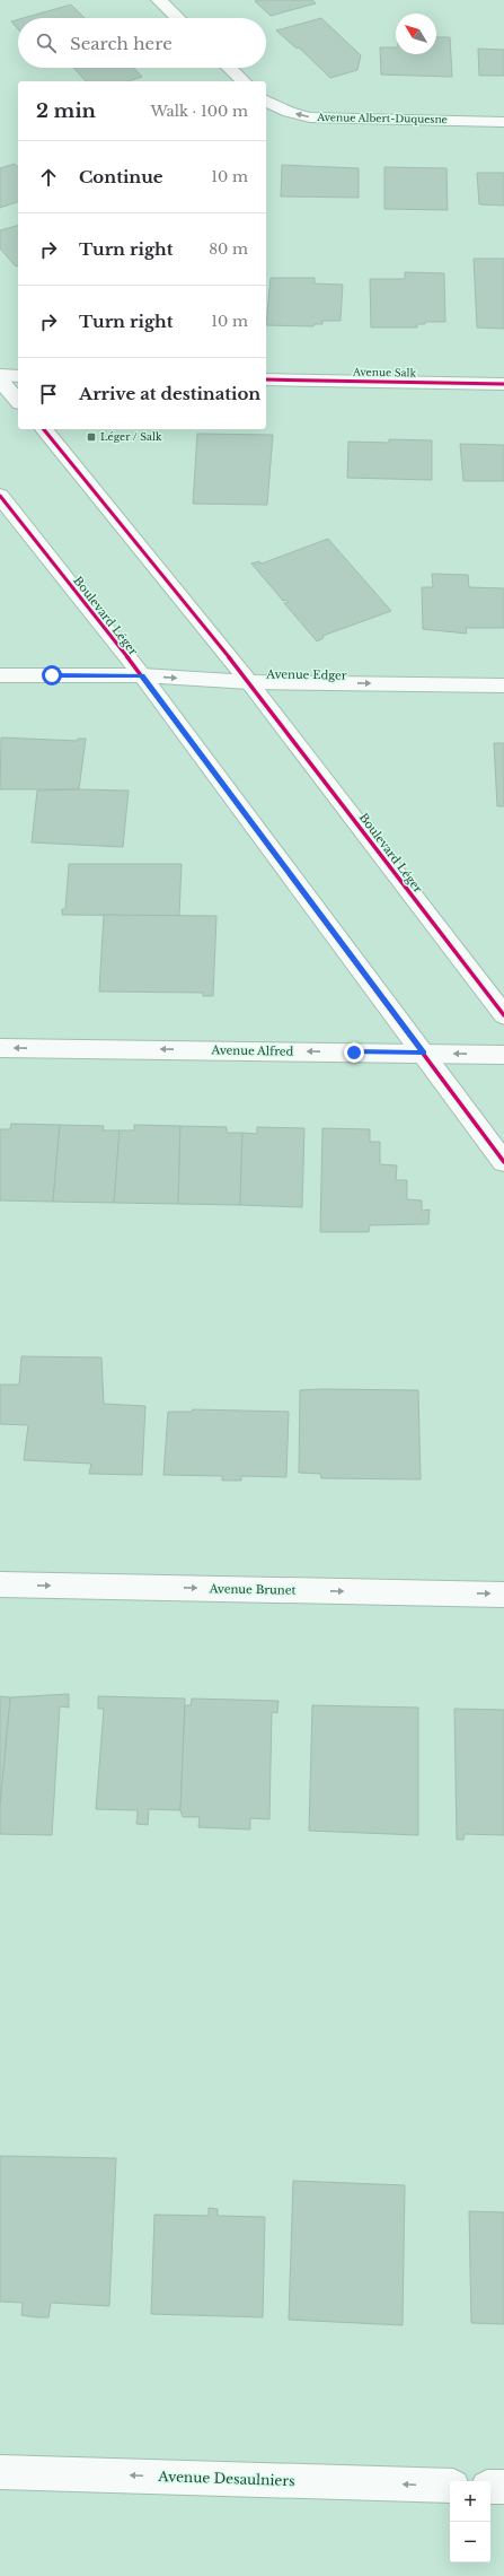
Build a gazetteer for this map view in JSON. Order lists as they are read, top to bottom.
{
  "streets": {
    "street": [
      "Avenue Albert-Duquesne",
      "Avenue Salk",
      "Boulevard Léger",
      "Avenue Edger",
      "Avenue Alfred",
      "Avenue Brunet",
      "Avenue Desaulniers"
    ]
  },
  "crossings": [
    ["Boulevard Léger", "Avenue Edger"],
    ["Boulevard Léger", "Avenue Alfred"]
  ],
  "one_way": [
    "Avenue Albert-Duquesne",
    "Avenue Edger",
    "Avenue Alfred",
    "Avenue Brunet",
    "Avenue Desaulniers"
  ],
  "places": {
    "transit": ["Léger / Salk"]
  },
  "north": "top left",
  "page": {
    "search": "Search here",
    "heading": ["2 min", "Walk · 100 m"],
    "list": [
      ["Continue", "10 m"],
      ["Turn right", "80 m"],
      ["Turn right", "10 m"],
      "Arrive at destination"
    ],
    "map_buttons": ["+", "−"]
  }
}
